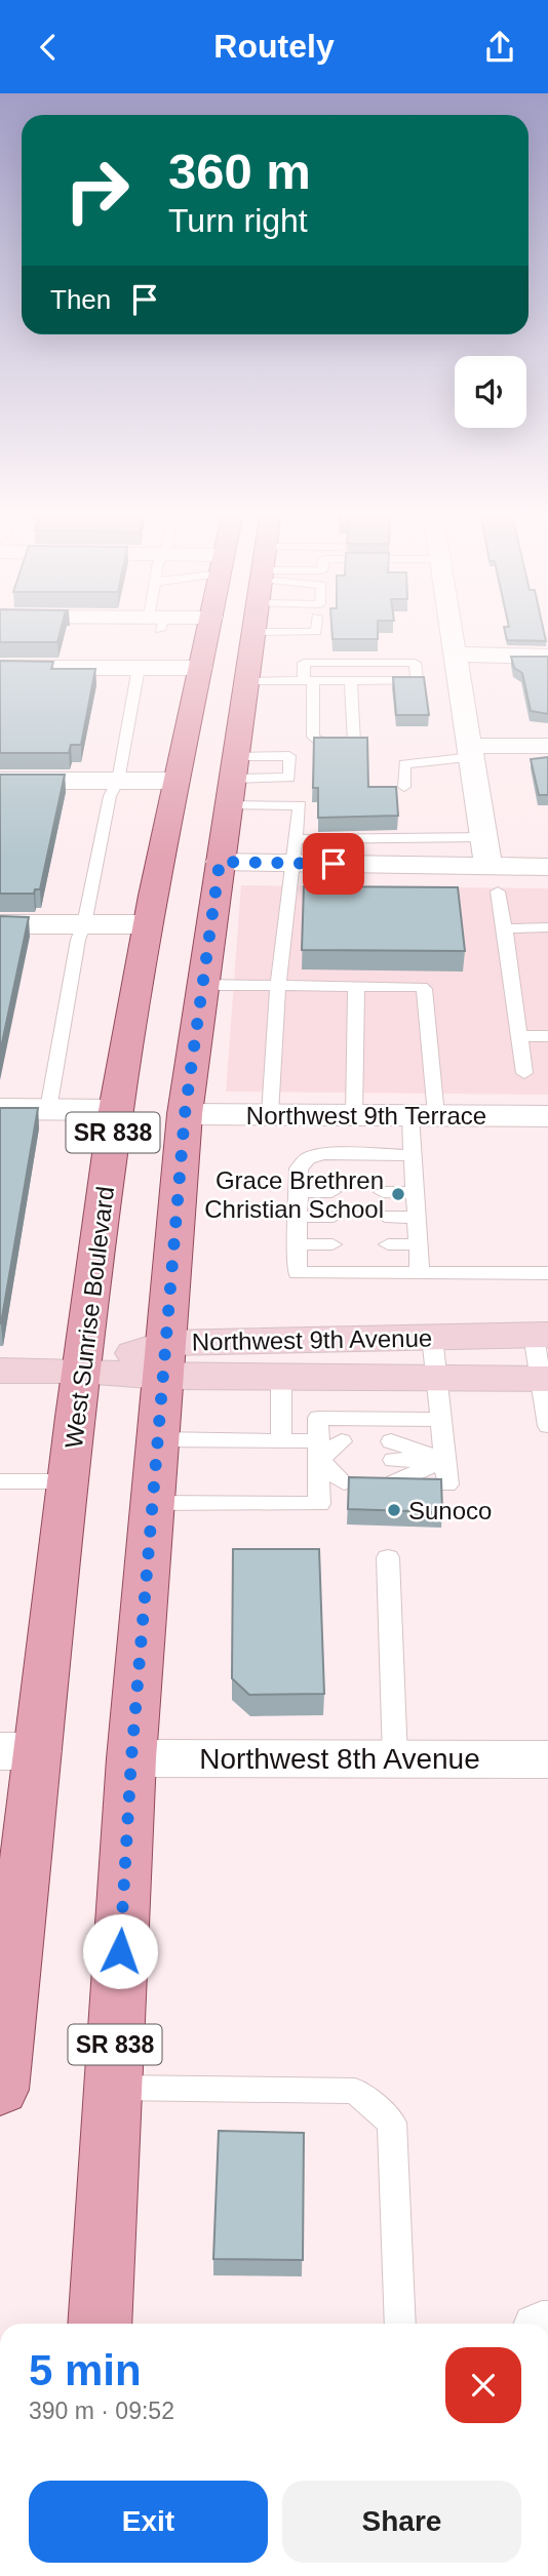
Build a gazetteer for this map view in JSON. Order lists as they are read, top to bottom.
{
  "streets": {
    "main road": ["SR 838", "West Sunrise Boulevard", "Northwest 9th Avenue"],
    "street": ["Northwest 9th Terrace", "Northwest 8th Avenue"]
  },
  "crossings": [
    ["Northwest 9th Terrace", "SR 838"],
    ["SR 838", "Northwest 9th Avenue"],
    ["SR 838", "Northwest 8th Avenue"],
    ["West Sunrise Boulevard", "Northwest 9th Avenue"]
  ],
  "places": ["Grace Brethren Christian School", "Sunoco"],
  "page": {
    "header": "Routely",
    "turn": ["360 m", "Turn right"],
    "then": "Then",
    "heading": ["5 min", "390 m · 09:52"],
    "buttons": ["Exit", "Share"]
  }
}
